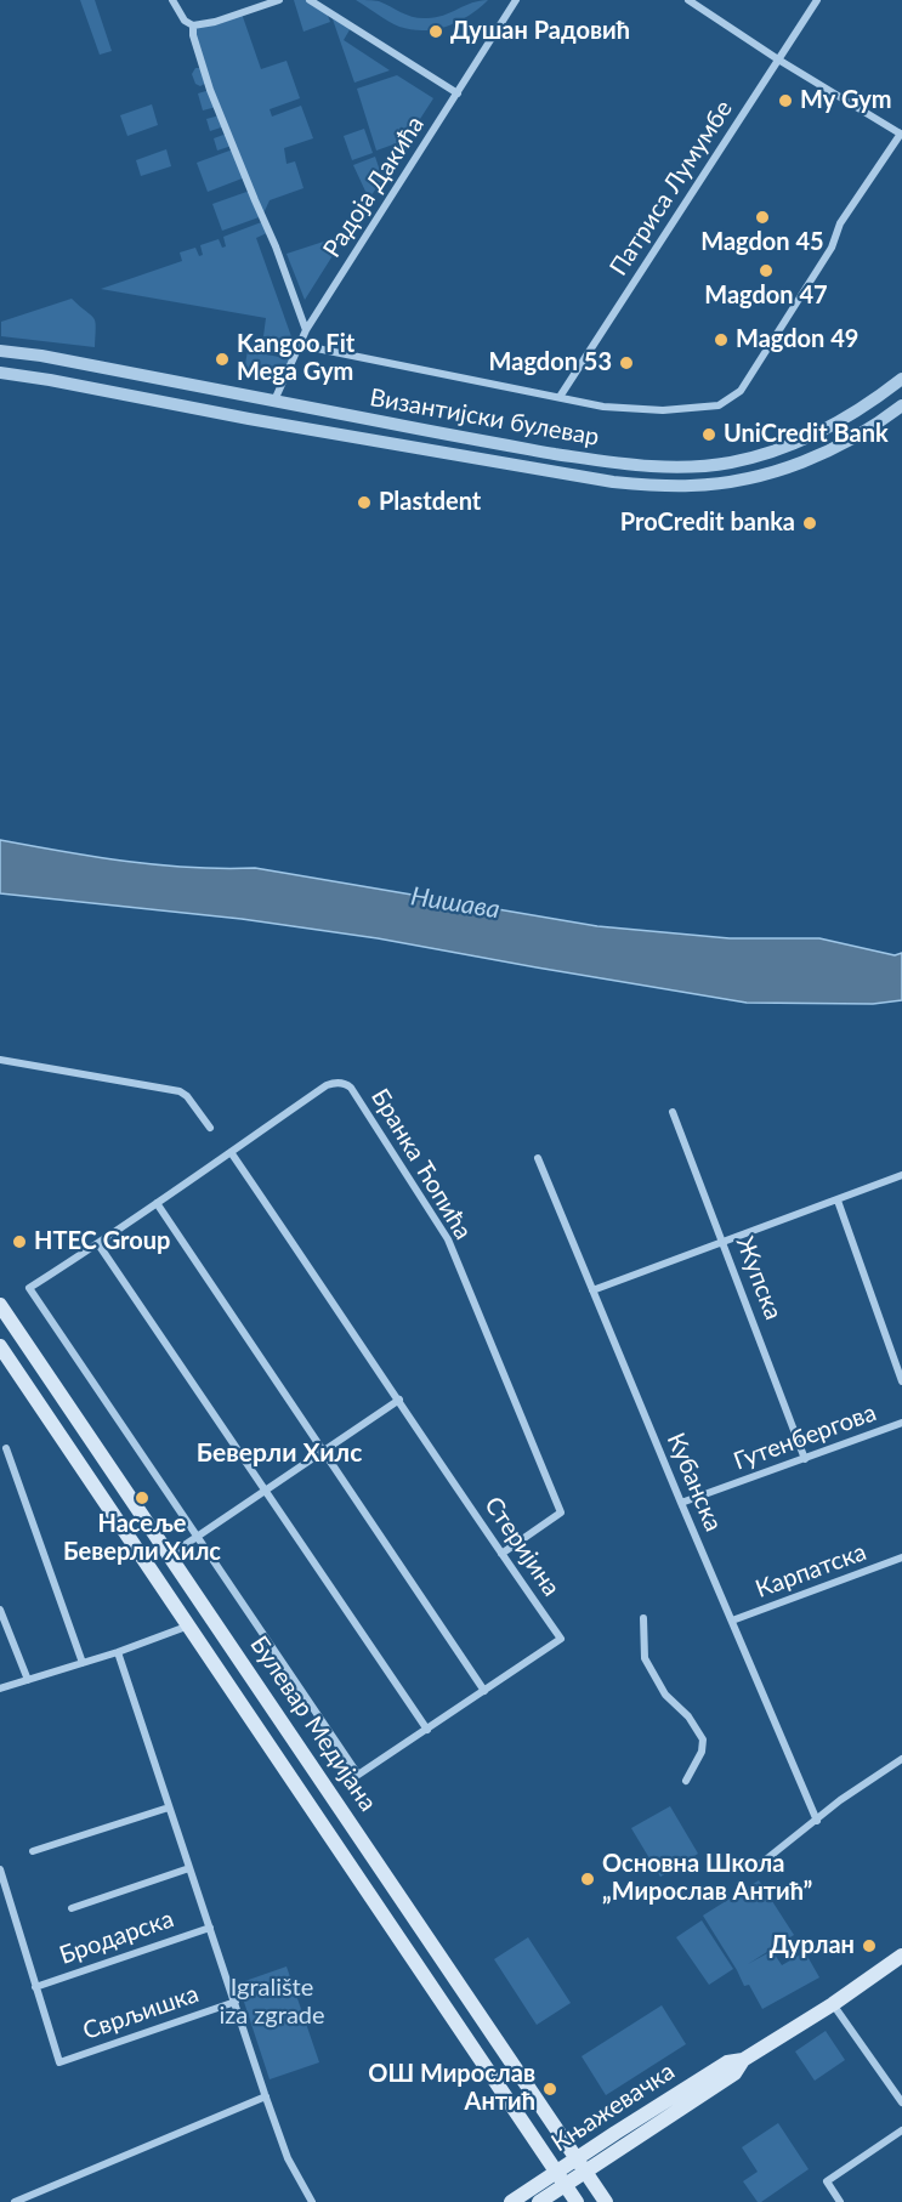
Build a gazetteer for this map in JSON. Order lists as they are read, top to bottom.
{
  "streets": {
    "main road": ["Булевар Медијана", "Књажевачка"],
    "street": [
      "Радоја Дакића",
      "Патриса Лумумбе",
      "Византијски булевар",
      "Бранка Ћопића",
      "Жупска",
      "Гутенбергова",
      "Кубанска",
      "Стеријина",
      "Карпатска",
      "Бродарска",
      "Сврљишка"
    ]
  },
  "crossings": [
    ["Радоја Дакића", "Византијски булевар"],
    ["Бранка Ћопића", "Стеријина"],
    ["Бранка Ћопића", "Булевар Медијана"],
    ["Жупска", "Гутенбергова"],
    ["Гутенбергова", "Кубанска"],
    ["Кубанска", "Карпатска"],
    ["Стеријина", "Булевар Медијана"],
    ["Булевар Медијана", "Књажевачка"],
    ["Бродарска", "Сврљишка"]
  ],
  "districts": ["Беверли Хилс"],
  "water": ["Нишава"],
  "parks": ["Igralište iza zgrade"],
  "places": [
    "Душан Радовић",
    "My Gym",
    "Magdon 45",
    "Magdon 47",
    "Magdon 49",
    "Kangoo Fit Mega Gym",
    "Magdon 53",
    "UniCredit Bank",
    "Plastdent",
    "ProCredit banka",
    "HTEC Group",
    "Насеље Беверли Хилс",
    "Основна Школа „Мирослав Антић”",
    "Дурлан",
    "ОШ Мирослав Антић"
  ]
}
